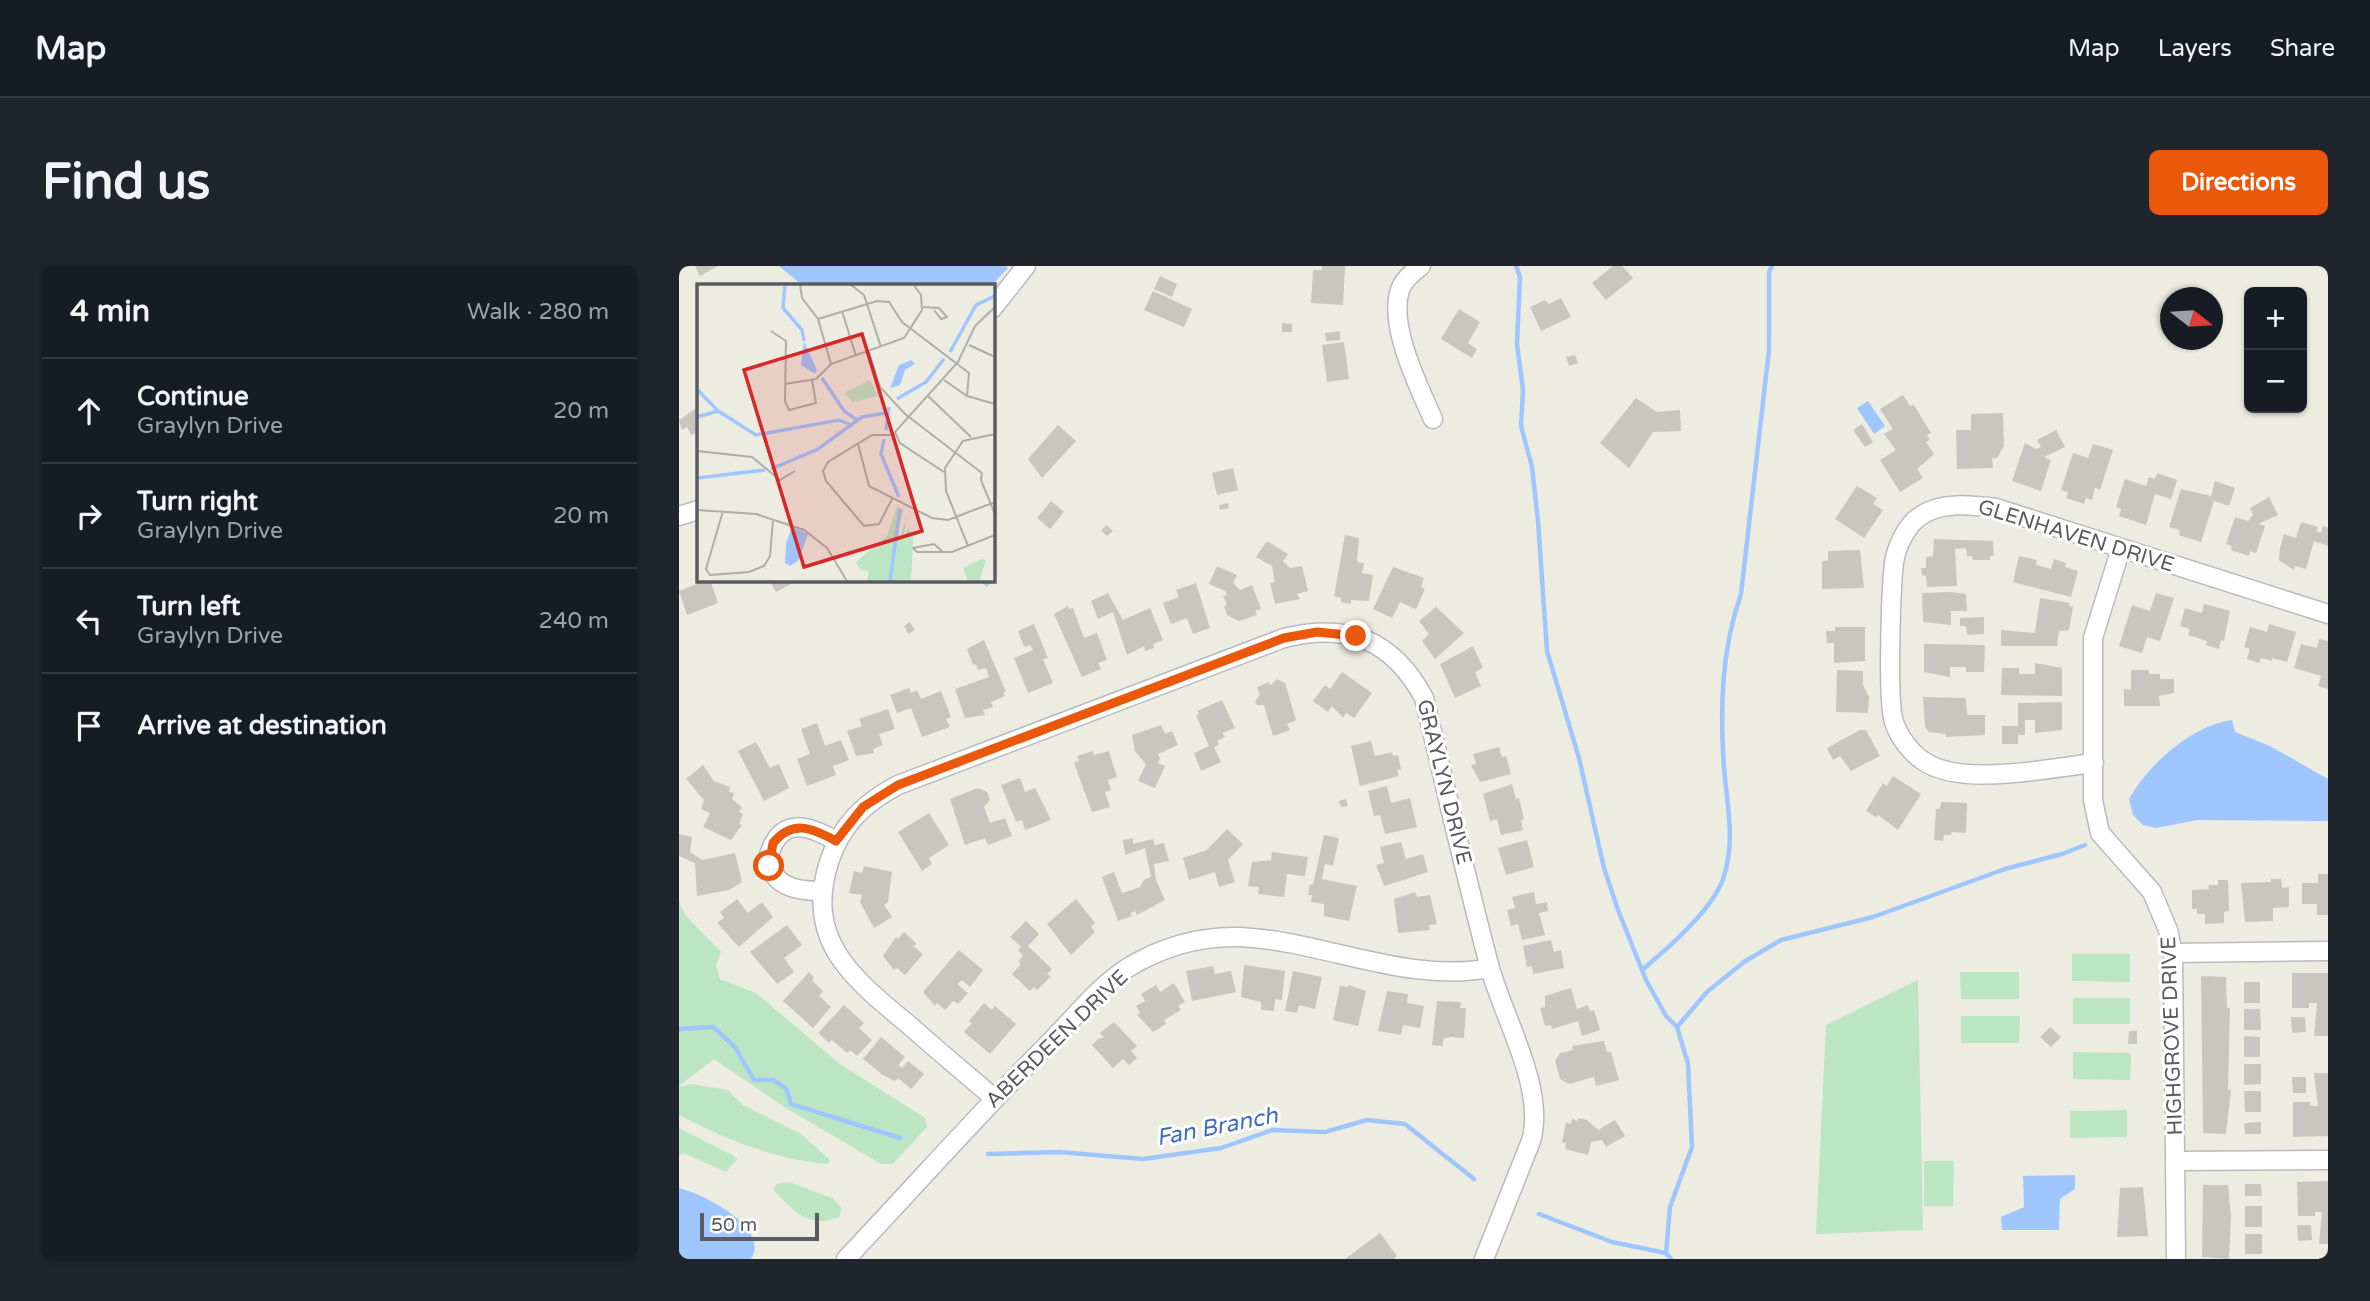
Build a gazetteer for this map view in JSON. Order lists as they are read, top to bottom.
{
  "streets": {
    "street": [
      "GLENHAVEN DRIVE",
      "GRAYLYN DRIVE",
      "HIGHGROVE DRIVE",
      "ABERDEEN DRIVE"
    ]
  },
  "crossings": [
    ["GLENHAVEN DRIVE", "HIGHGROVE DRIVE"],
    ["GRAYLYN DRIVE", "ABERDEEN DRIVE"]
  ],
  "water": ["Fan Branch"],
  "scale_bar": "50 m",
  "north": "right",
  "page": {
    "header": "Map",
    "nav": ["Map", "Layers", "Share"],
    "buttons": "Directions",
    "title": "Find us",
    "heading": ["4 min", "Walk · 280 m"],
    "map_buttons": ["+", "−"],
    "list": [
      ["Continue", "Graylyn Drive", "20 m"],
      ["Turn right", "Graylyn Drive", "20 m"],
      ["Turn left", "Graylyn Drive", "240 m"],
      "Arrive at destination"
    ],
    "scale": "50 m"
  }
}
